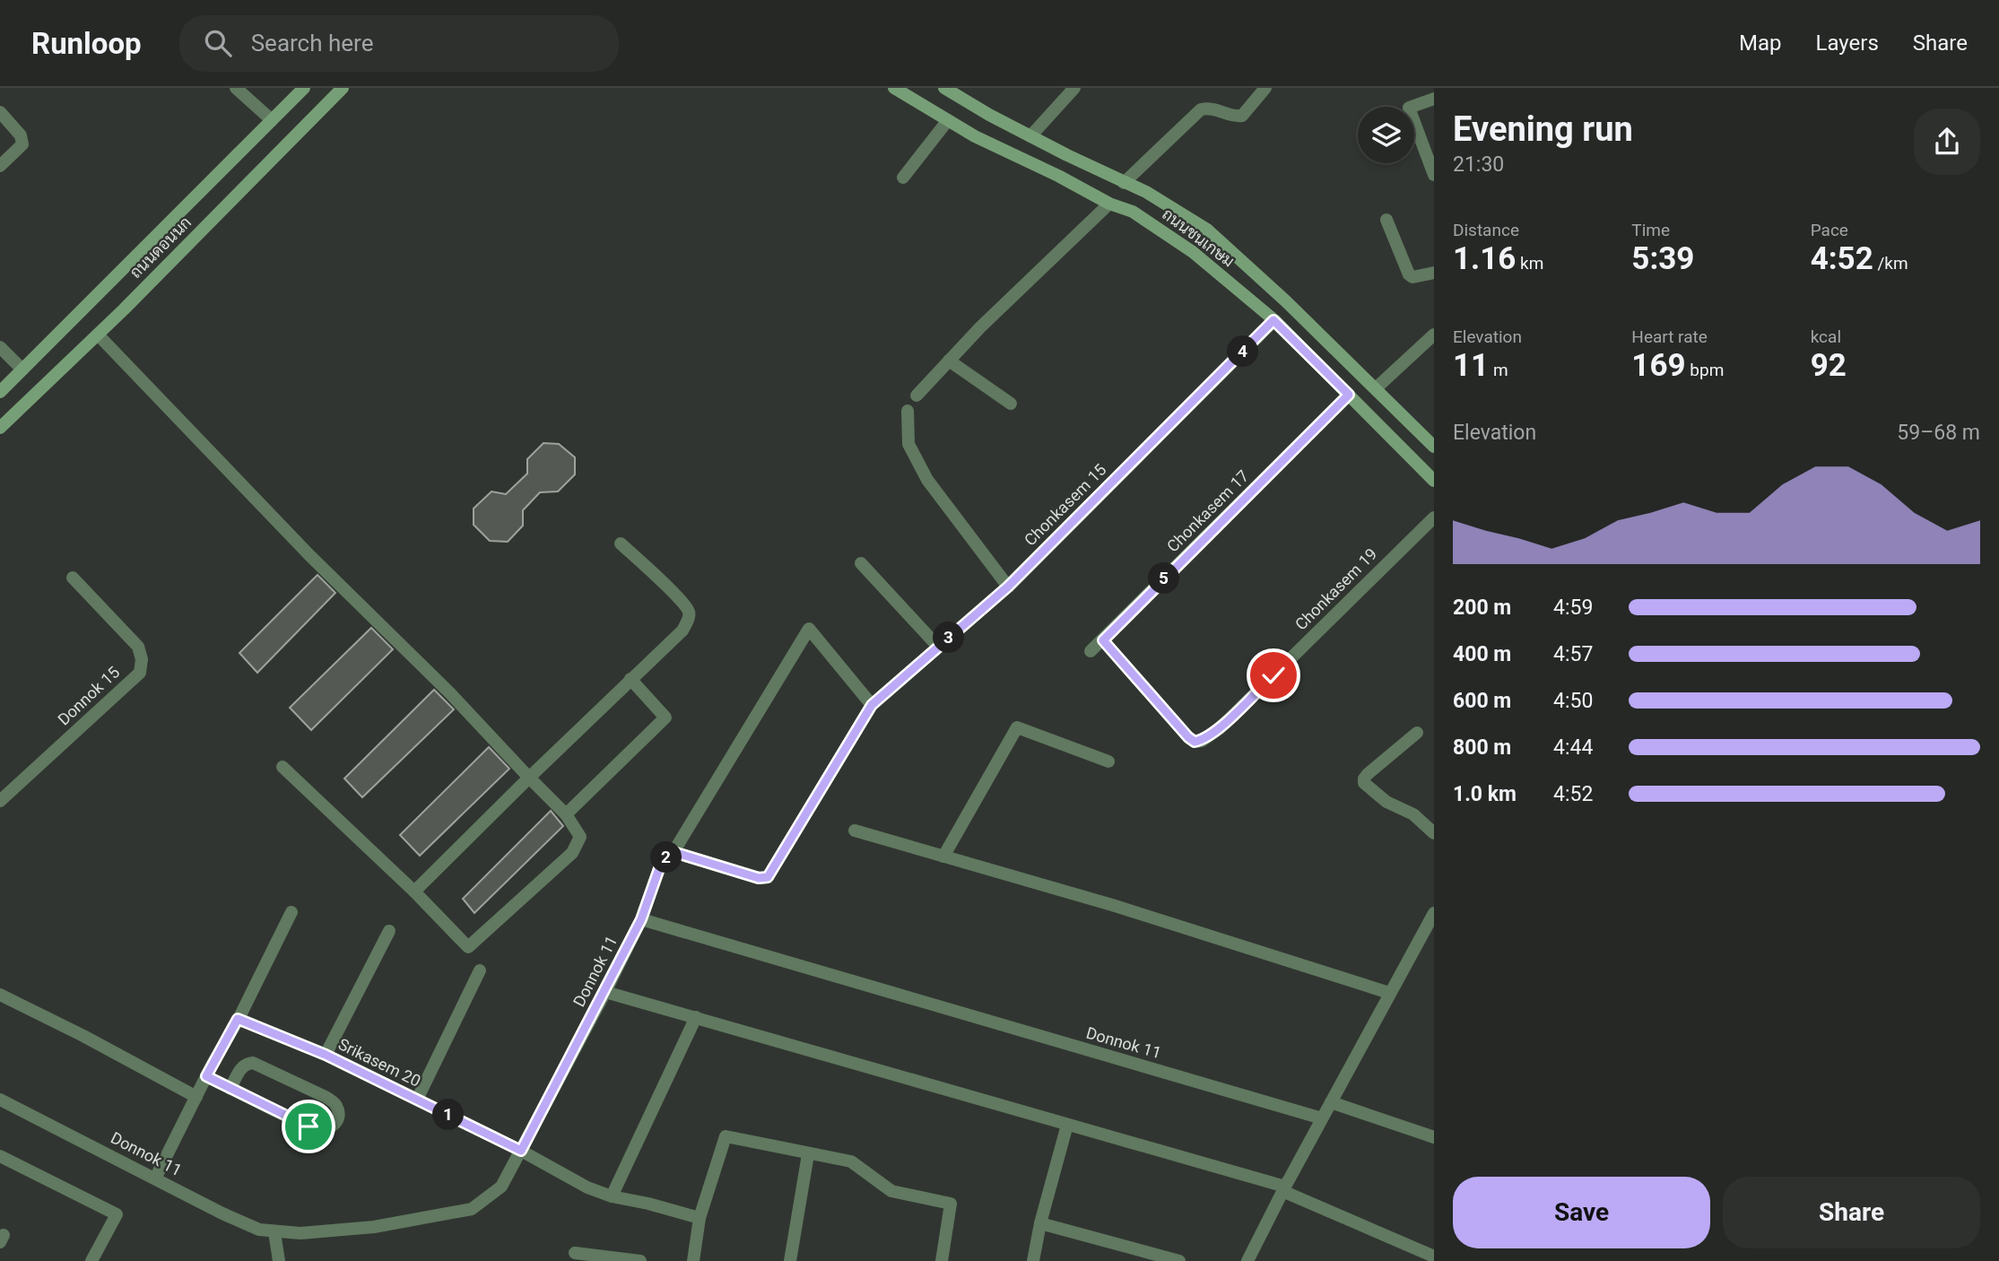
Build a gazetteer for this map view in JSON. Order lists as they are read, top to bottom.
{
  "streets": {
    "main road": ["ถนนชนเกษม", "ถนนดอนนก"],
    "street": [
      "Chonkasem 15",
      "Chonkasem 17",
      "Chonkasem 19",
      "Donnok 15",
      "Donnok 11",
      "Srikasem 20"
    ]
  },
  "crossings": [
    ["ถนนชนเกษม", "Chonkasem 15"],
    ["ถนนชนเกษม", "Chonkasem 17"],
    ["Chonkasem 17", "Chonkasem 19"],
    ["Donnok 11", "Srikasem 20"]
  ],
  "page": {
    "header": "Runloop",
    "search": "Search here",
    "nav": ["Map", "Layers", "Share"],
    "heading": ["Evening run", "21:30"],
    "stats": [
      ["Distance", "1.16 km"],
      ["Time", "5:39"],
      ["Pace", "4:52 /km"],
      ["Elevation", "11 m"],
      ["Heart rate", "169 bpm"],
      ["kcal", "92"]
    ],
    "pins": [
      "4",
      "5",
      "3",
      "2",
      "1"
    ],
    "chart": ["Elevation", "59–68 m"],
    "list": [
      {
        "name": "200 m",
        "note": "4:59"
      },
      {
        "name": "400 m",
        "note": "4:57"
      },
      {
        "name": "600 m",
        "note": "4:50"
      },
      {
        "name": "800 m",
        "note": "4:44"
      },
      {
        "name": "1.0 km",
        "note": "4:52"
      }
    ],
    "buttons": ["Save", "Share"]
  }
}
